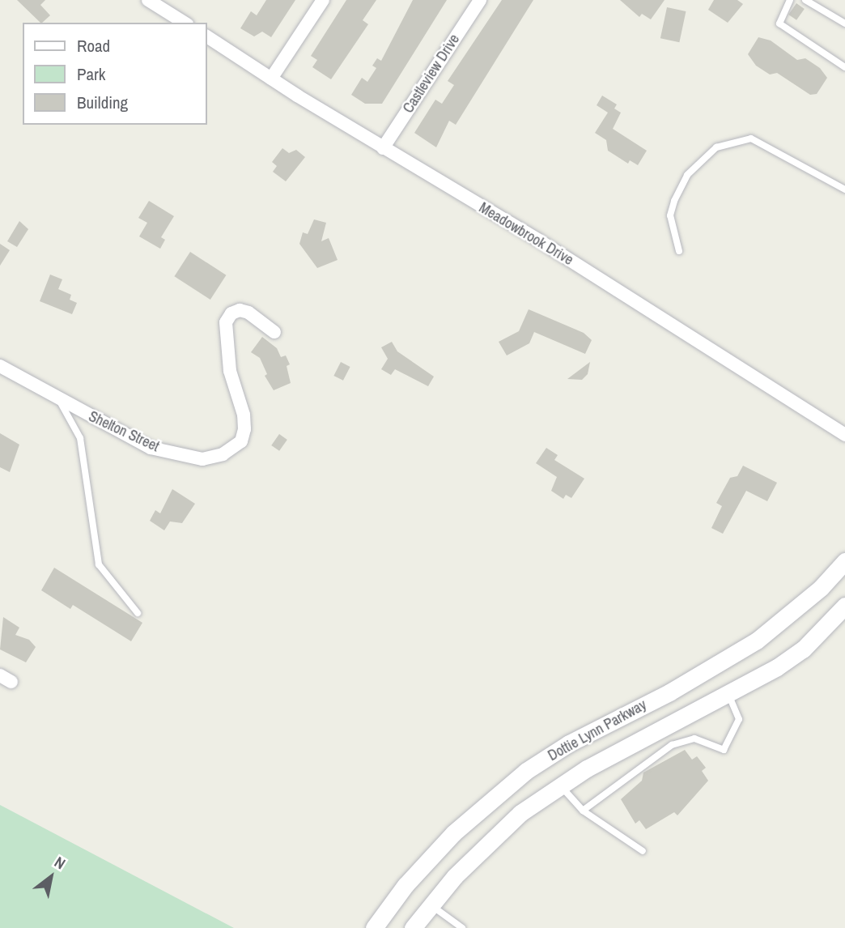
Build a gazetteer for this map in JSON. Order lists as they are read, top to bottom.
{
  "streets": {
    "main road": ["Dottie Lynn Parkway"],
    "street": ["Castleview Drive", "Meadowbrook Drive", "Shelton Street"]
  },
  "crossings": [
    ["Castleview Drive", "Meadowbrook Drive"]
  ],
  "legend": ["Road", "Park", "Building"],
  "north": "top right"
}
